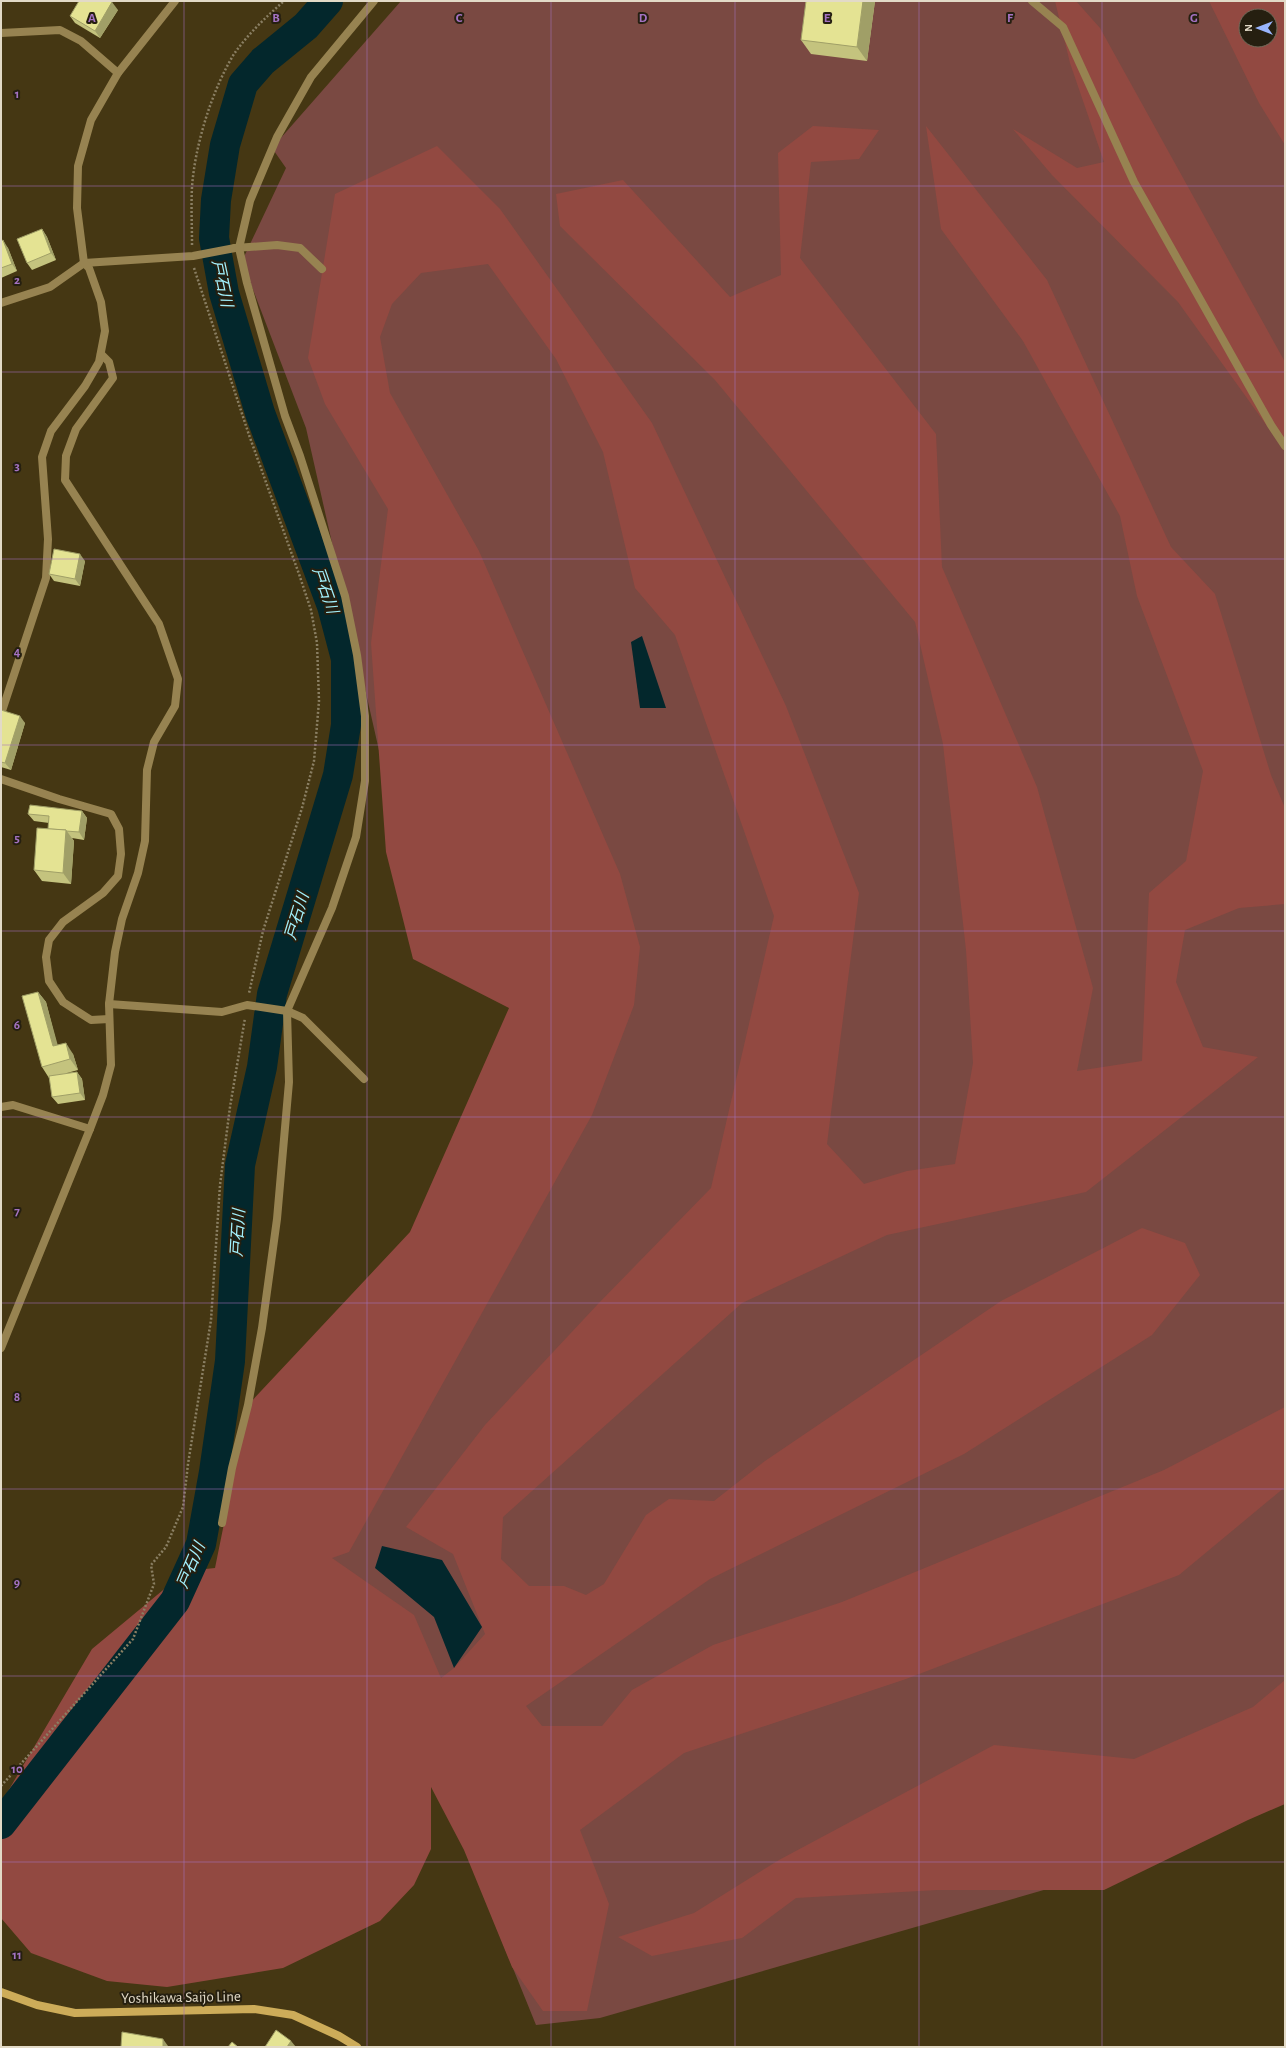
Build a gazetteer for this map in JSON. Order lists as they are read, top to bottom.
{
  "streets": {
    "main road": ["Yoshikawa Saijo Line"]
  },
  "water": ["戸石川"],
  "north": "left",
  "grid": {
    "columns": [
      "A",
      "B",
      "C",
      "D",
      "E",
      "F",
      "G"
    ],
    "rows": [
      "1",
      "2",
      "3",
      "4",
      "5",
      "6",
      "7",
      "8",
      "9",
      "10",
      "11"
    ]
  }
}
